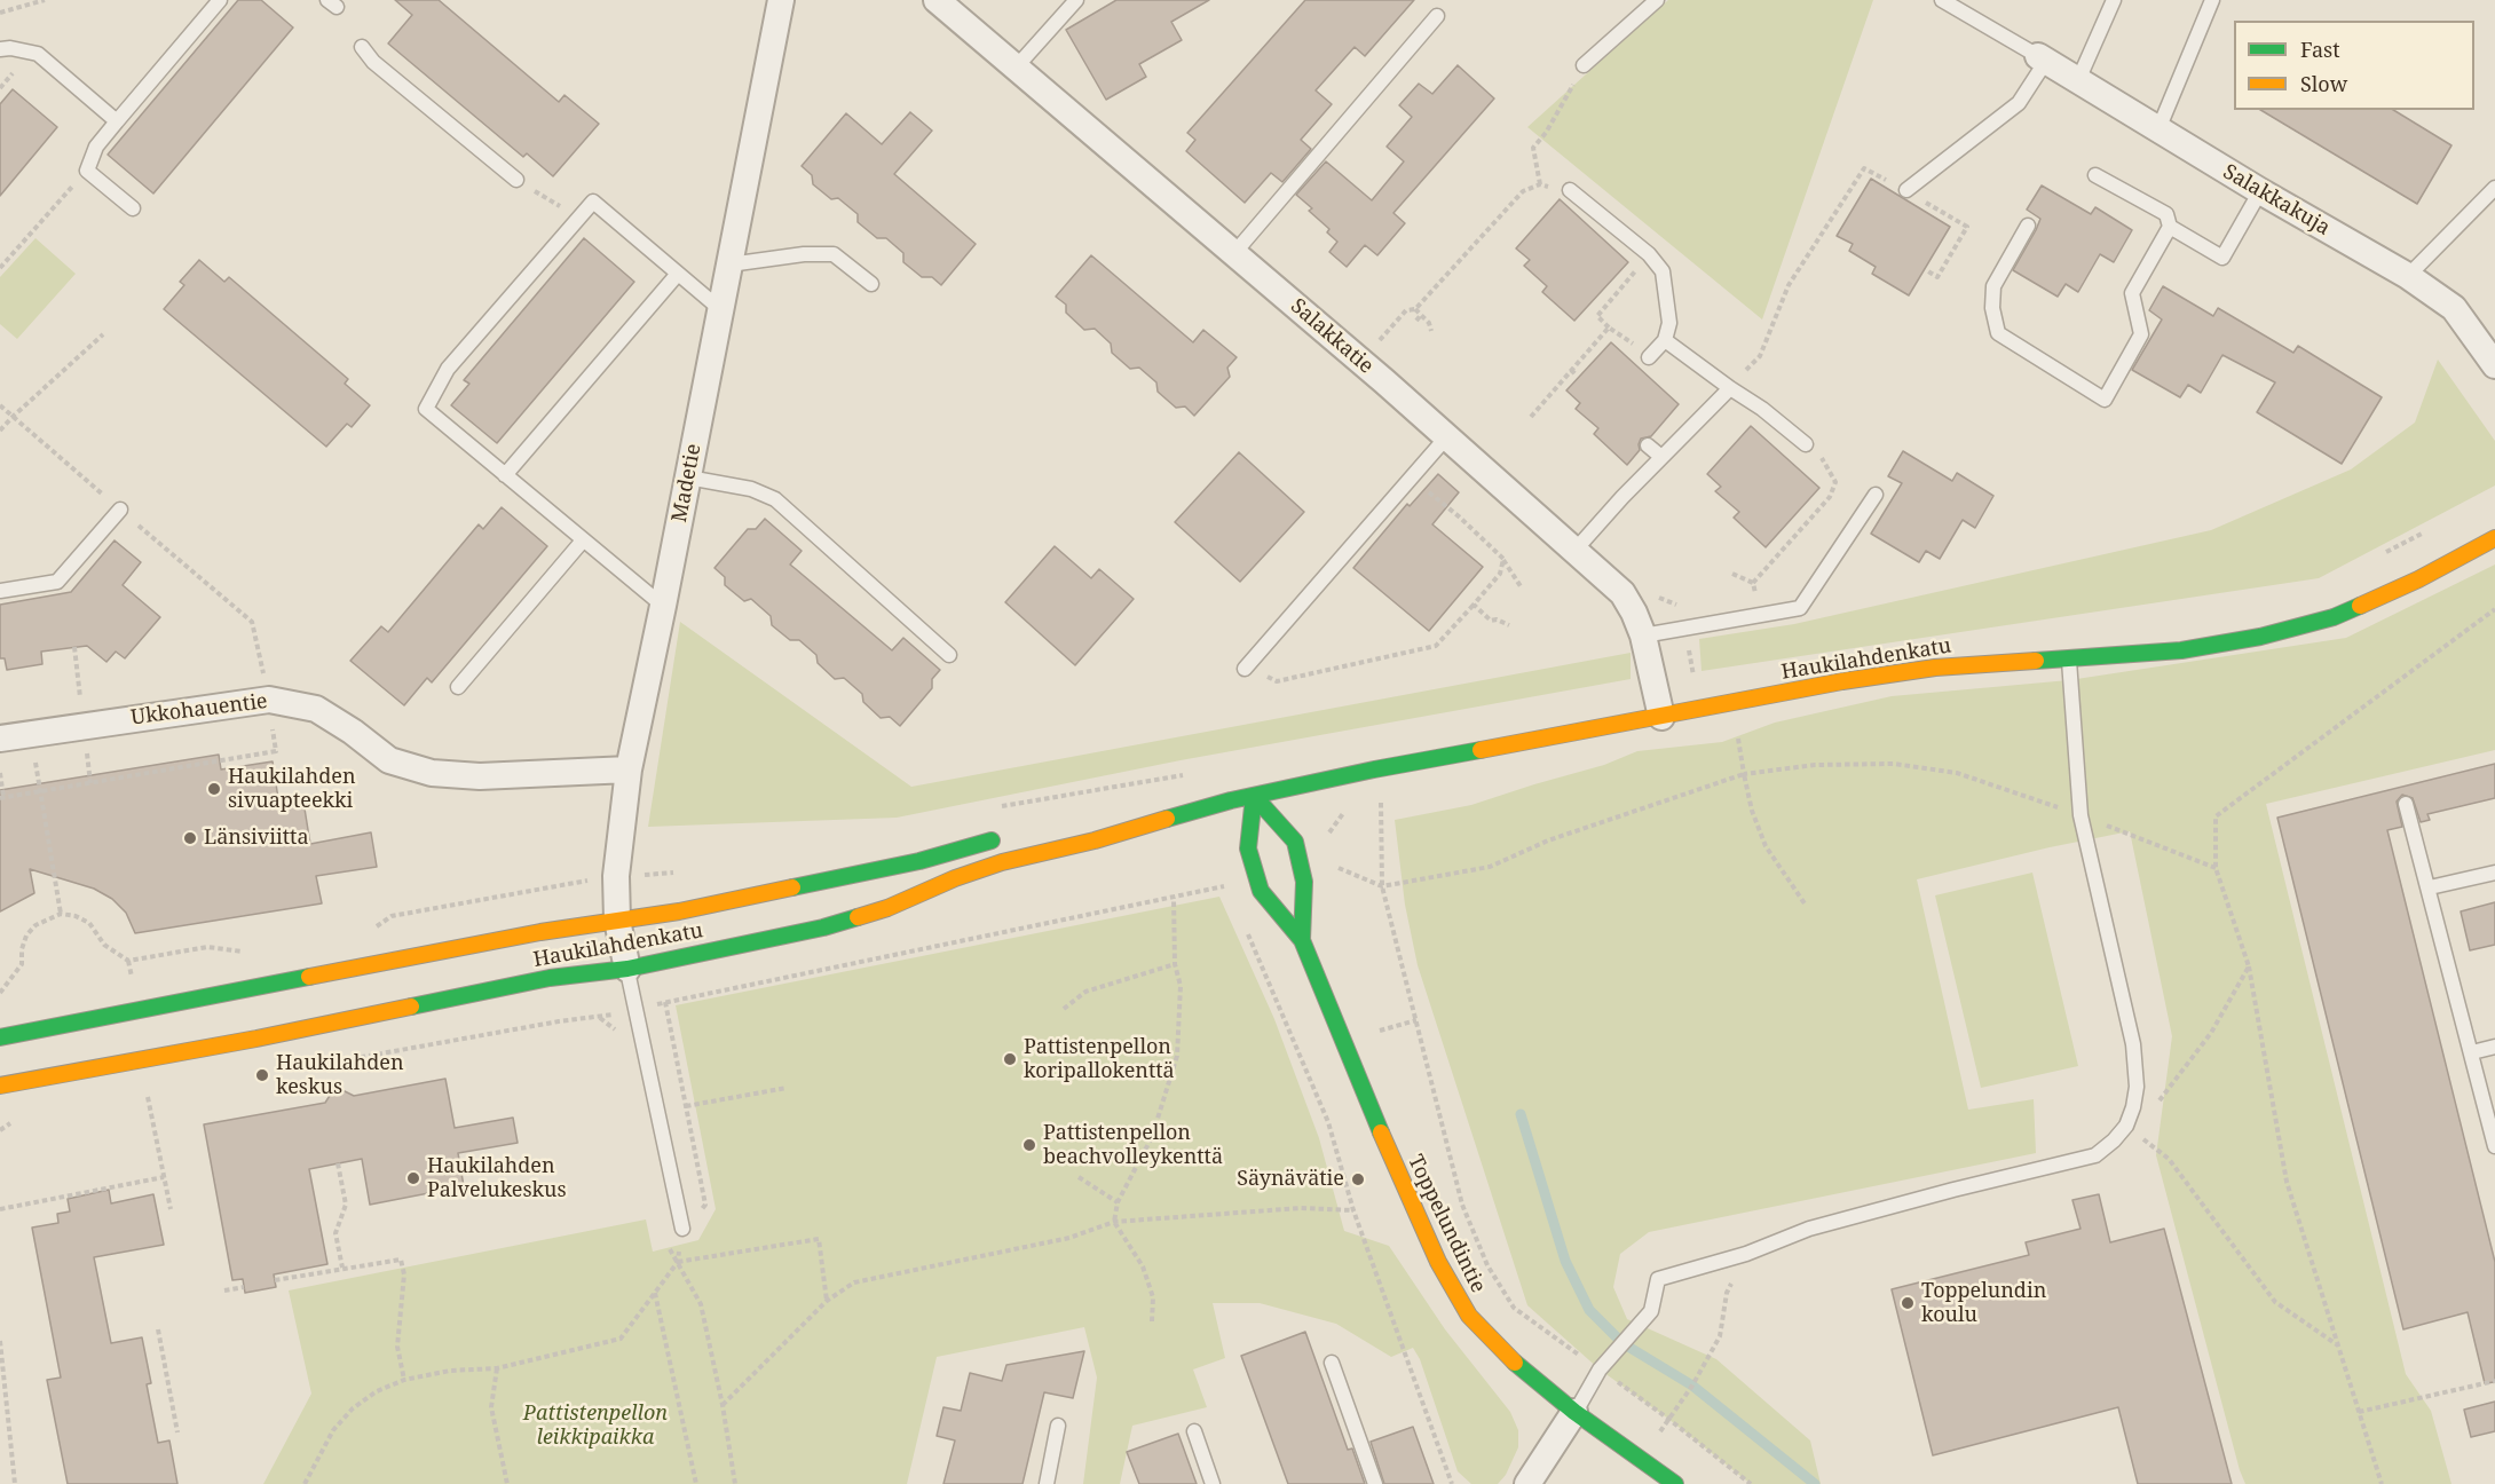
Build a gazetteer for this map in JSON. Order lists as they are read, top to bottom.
{
  "streets": {
    "main road": ["Haukilahdenkatu", "Toppelundintie"],
    "street": [
      "Salakkakuja",
      "Salakkatie",
      "Madetie",
      "Ukkohauentie"
    ]
  },
  "crossings": [
    ["Salakkatie", "Haukilahdenkatu"],
    ["Madetie", "Haukilahdenkatu"],
    ["Madetie", "Ukkohauentie"],
    ["Haukilahdenkatu", "Toppelundintie"]
  ],
  "parks": ["Pattistenpellon leikkipaikka"],
  "places": [
    "Haukilahden sivuapteekki",
    "Länsiviitta",
    "Pattistenpellon koripallokenttä",
    "Haukilahden keskus",
    "Pattistenpellon beachvolleykenttä",
    "Haukilahden Palvelukeskus",
    "Säynävätie",
    "Toppelundin koulu"
  ],
  "legend": ["Fast", "Slow"]
}
